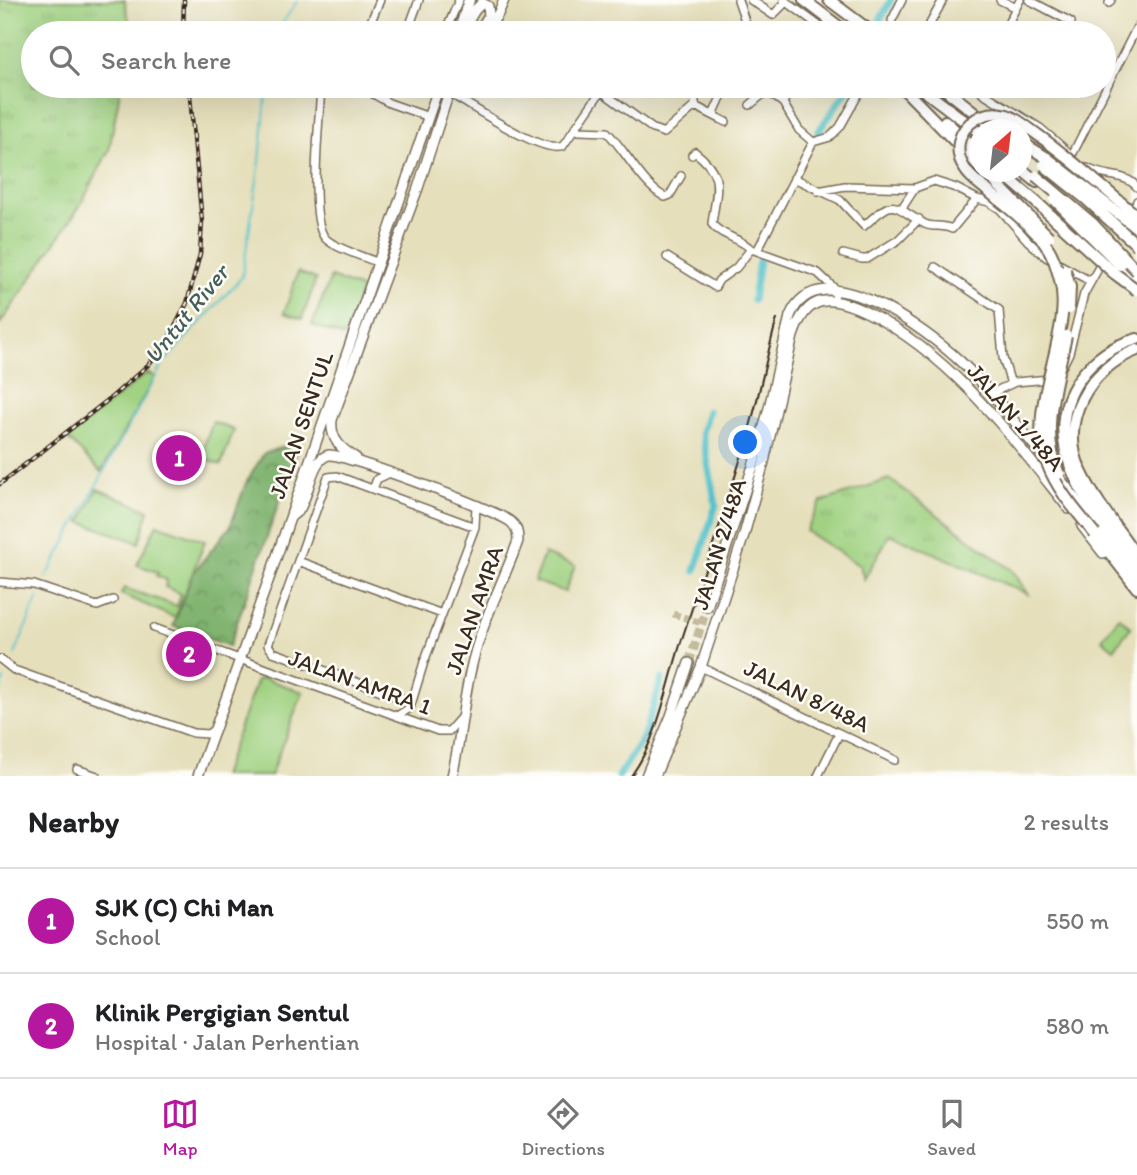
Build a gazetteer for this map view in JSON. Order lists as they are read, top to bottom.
{
  "streets": {
    "main road": [
      "JALAN 1/48A",
      "JALAN SENTUL",
      "JALAN 2/48A",
      "JALAN AMRA"
    ],
    "street": ["JALAN AMRA 1", "JALAN 8/48A"]
  },
  "crossings": [
    ["JALAN SENTUL", "JALAN AMRA"],
    ["JALAN SENTUL", "JALAN AMRA 1"],
    ["JALAN 2/48A", "JALAN 8/48A"],
    ["JALAN AMRA", "JALAN AMRA 1"]
  ],
  "water": ["Untut River"],
  "north": "top right",
  "page": {
    "search": "Search here",
    "pins": ["1", "2"],
    "heading": ["Nearby", "2 results"],
    "list": [
      {
        "mark": "1",
        "name": "SJK (C) Chi Man",
        "note": "School",
        "value": "550 m"
      },
      {
        "mark": "2",
        "name": "Klinik Pergigian Sentul",
        "note": "Hospital · Jalan Perhentian",
        "value": "580 m"
      }
    ],
    "nav": ["Map", "Directions", "Saved"]
  }
}
